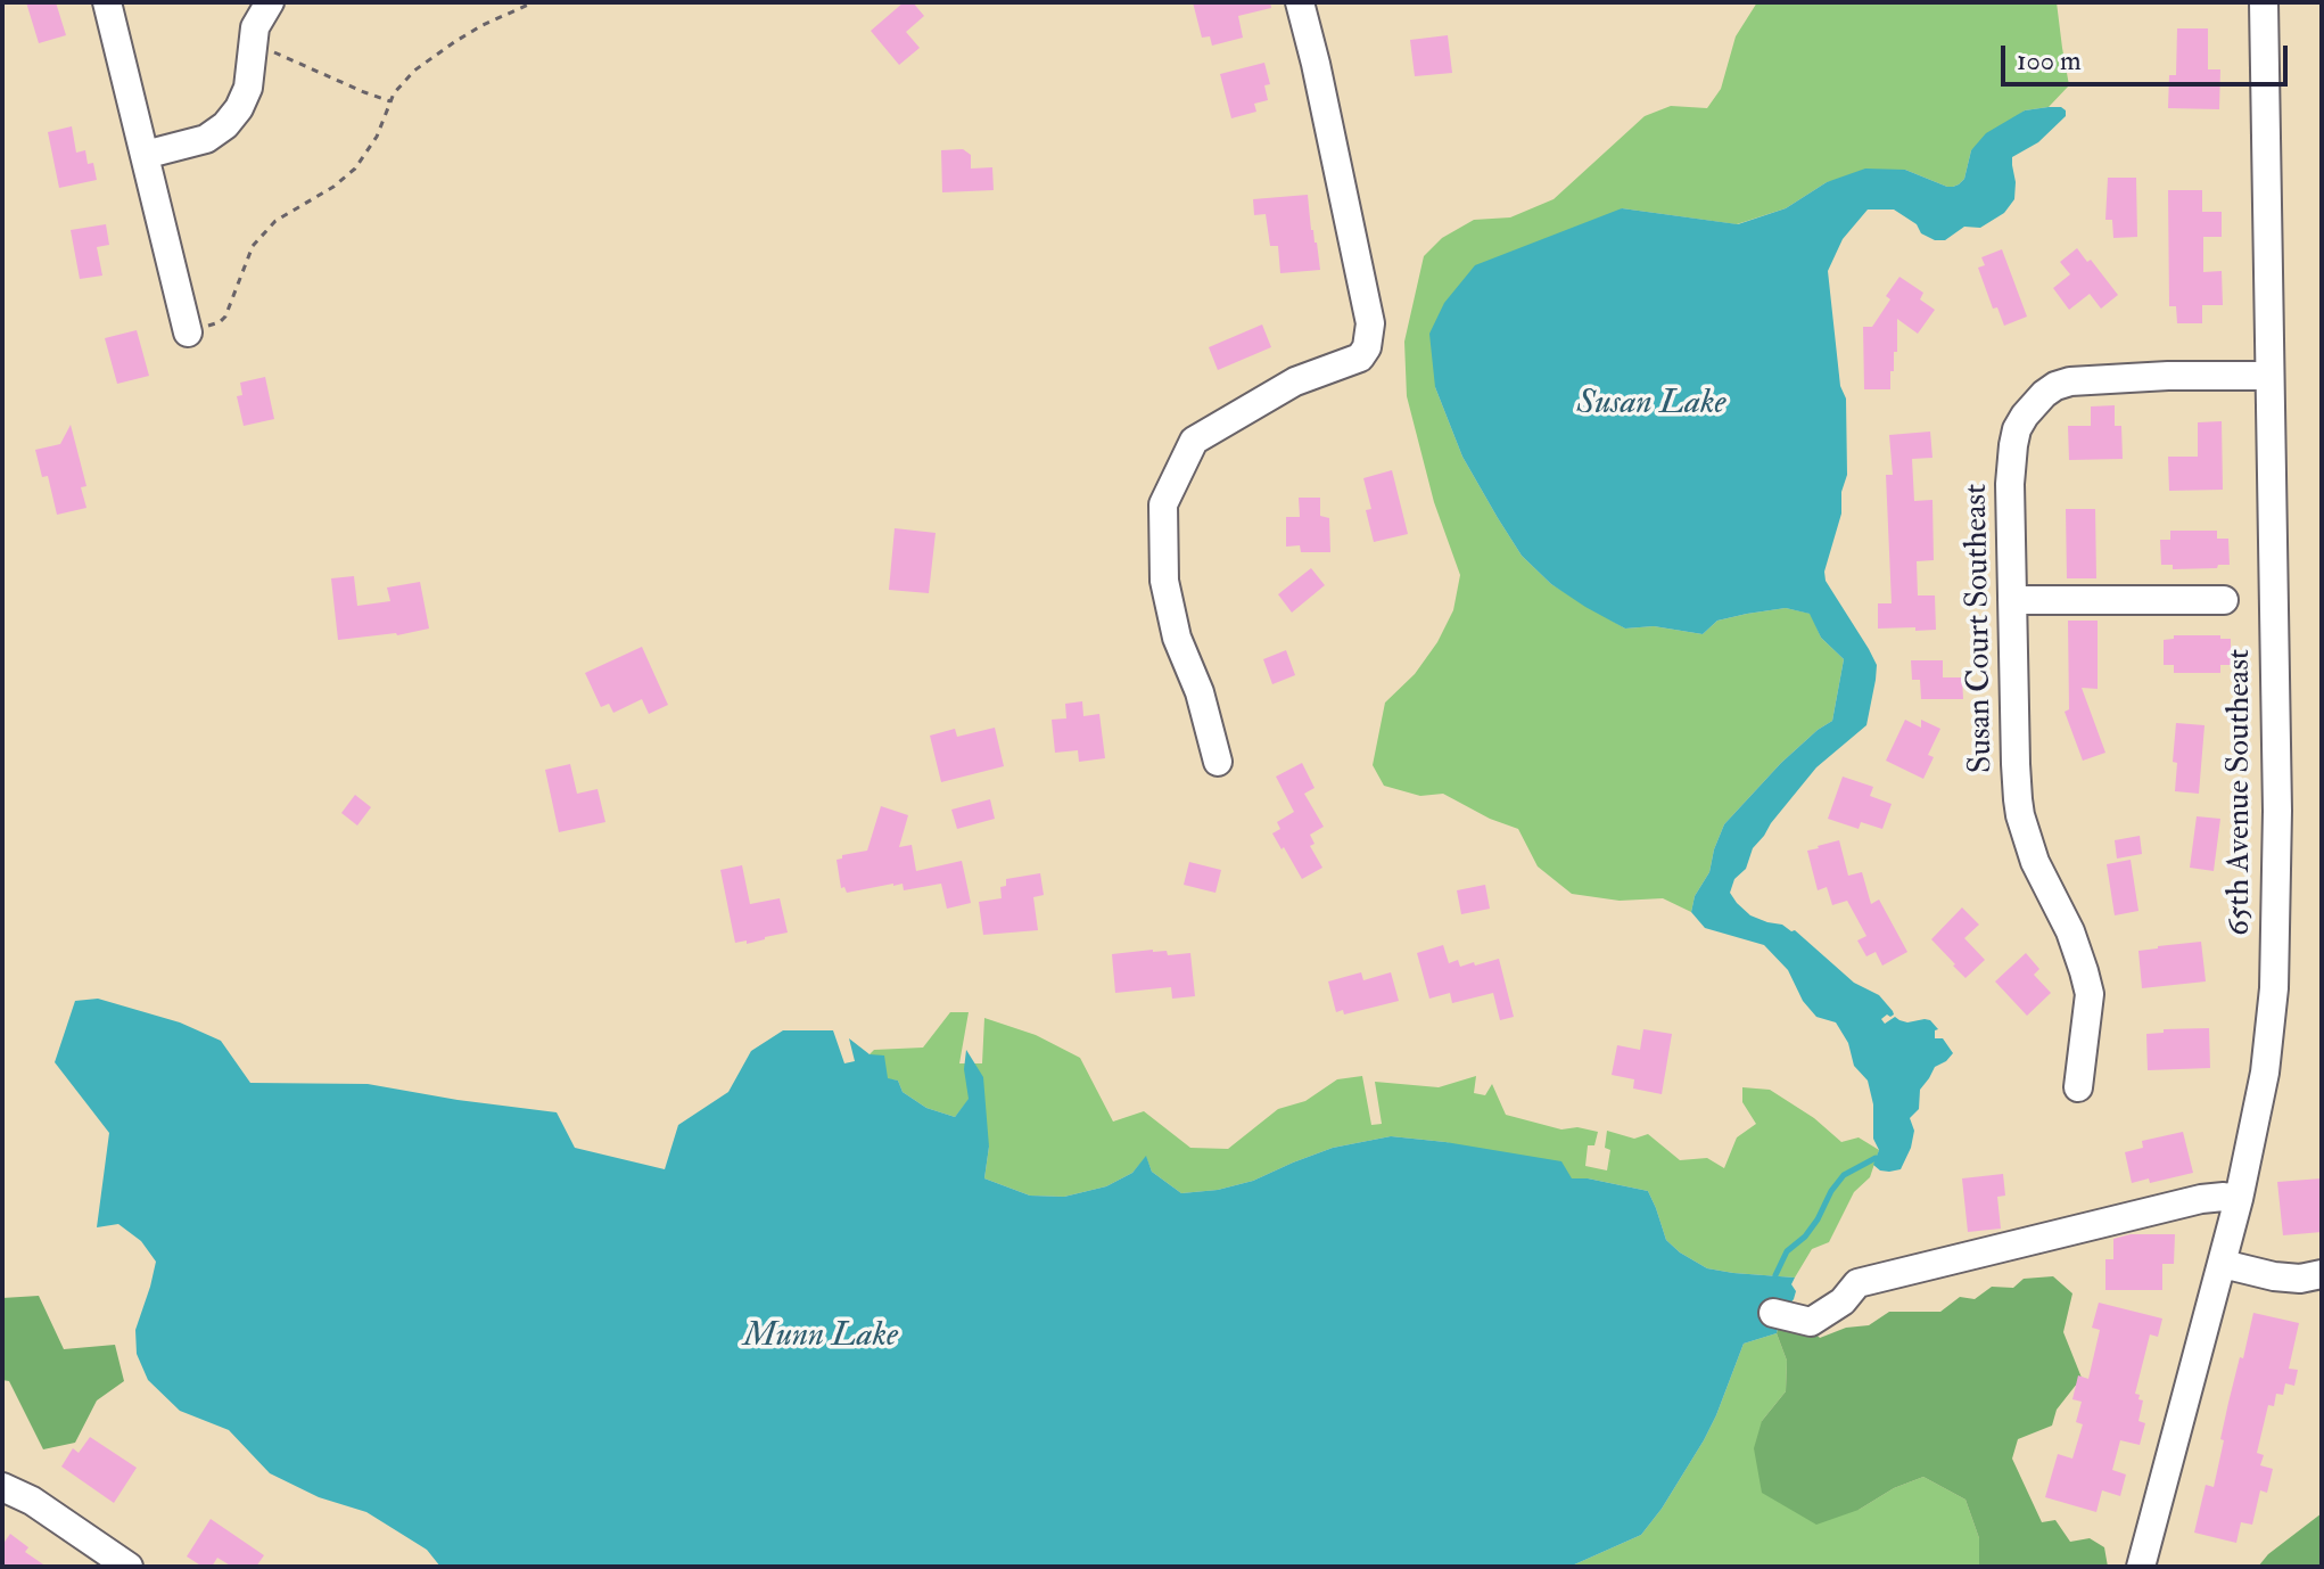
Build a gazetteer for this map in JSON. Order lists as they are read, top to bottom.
{
  "streets": {
    "street": ["Susan Court Southeast", "65th Avenue Southeast"]
  },
  "crossings": [
    ["Susan Court Southeast", "65th Avenue Southeast"]
  ],
  "water": ["Susan Lake", "Munn Lake"],
  "scale_bar": "100 m"
}
